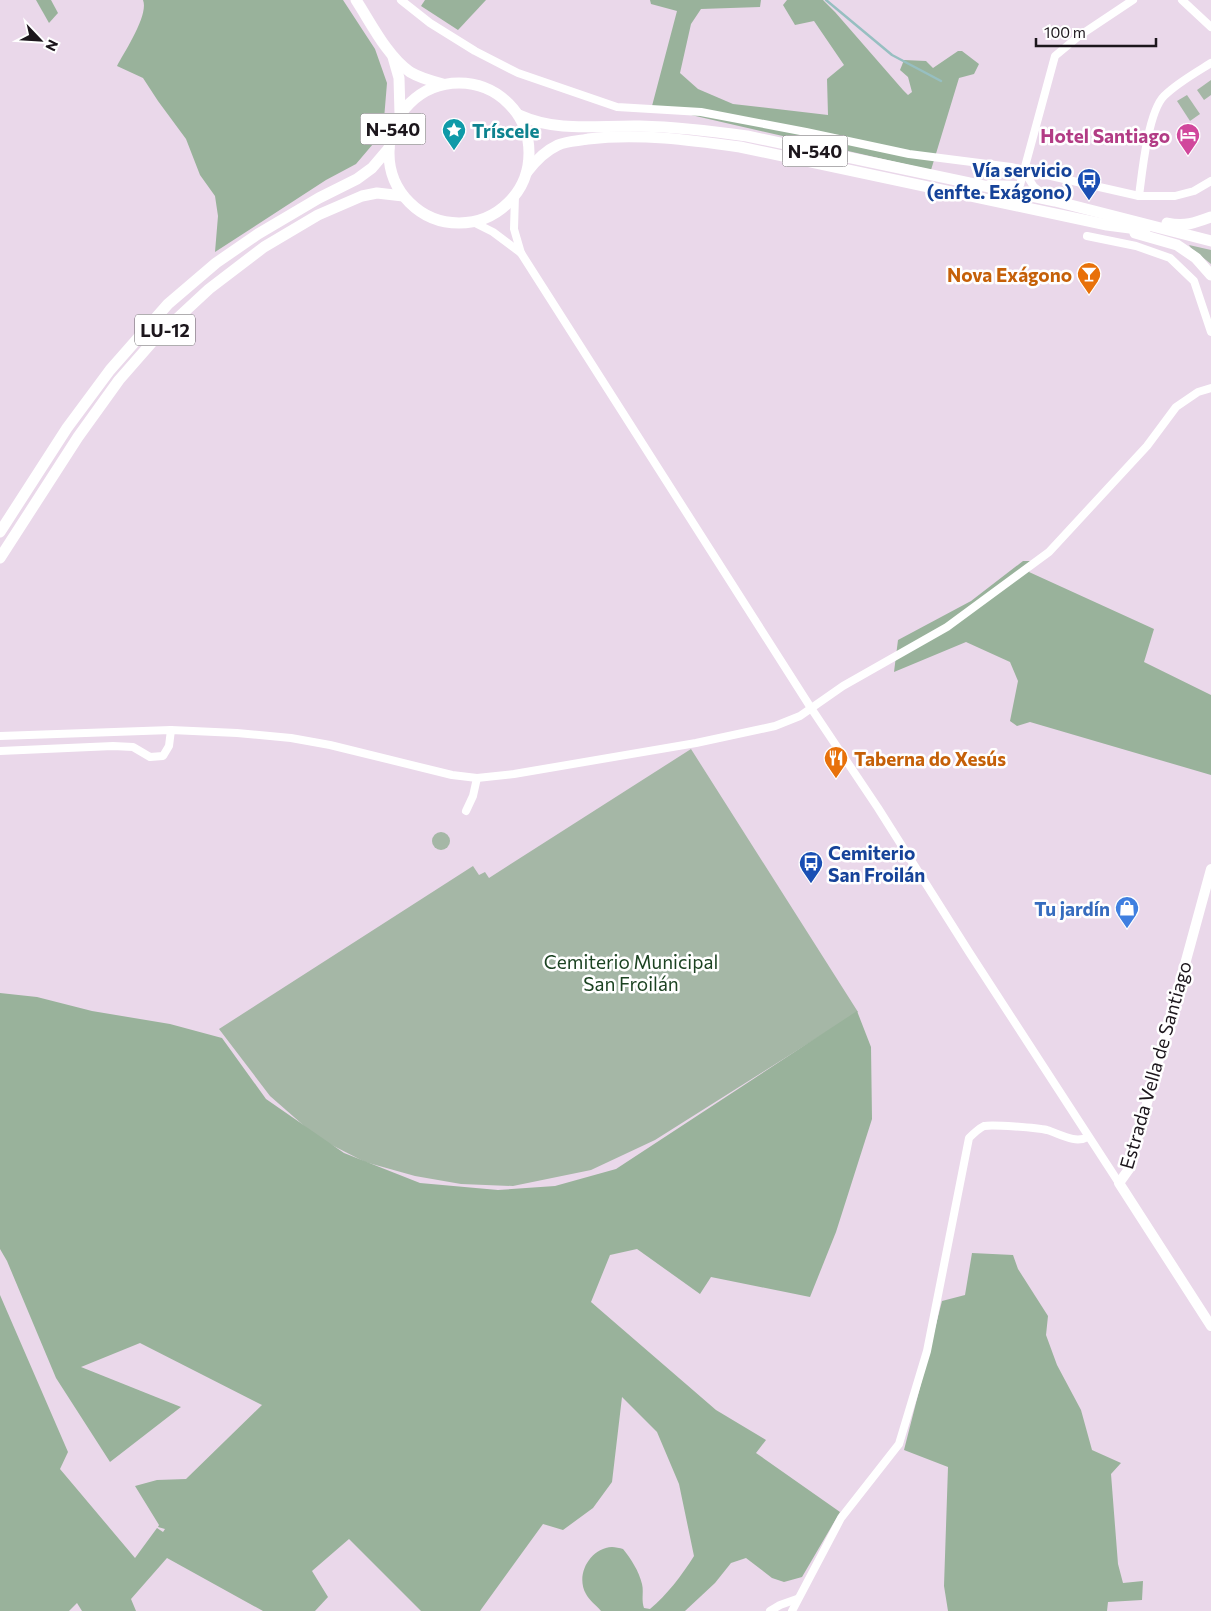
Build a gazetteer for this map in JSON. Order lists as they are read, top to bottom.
{
  "streets": {
    "highway": ["N-540", "LU-12"],
    "main road": ["Estrada Vella de Santiago"]
  },
  "crossings": [
    ["N-540", "LU-12"]
  ],
  "parks": ["Cemiterio Municipal San Froilán"],
  "places": {
    "place": ["Tríscele"],
    "hotel": ["Hotel Santiago"],
    "bus stop": ["Vía servicio (enfte. Exágono)", "Cemiterio San Froilán"],
    "bar": ["Nova Exágono"],
    "restaurant": ["Taberna do Xesús"],
    "shop": ["Tu jardín"]
  },
  "scale_bar": "100 m",
  "north": "bottom right"
}
